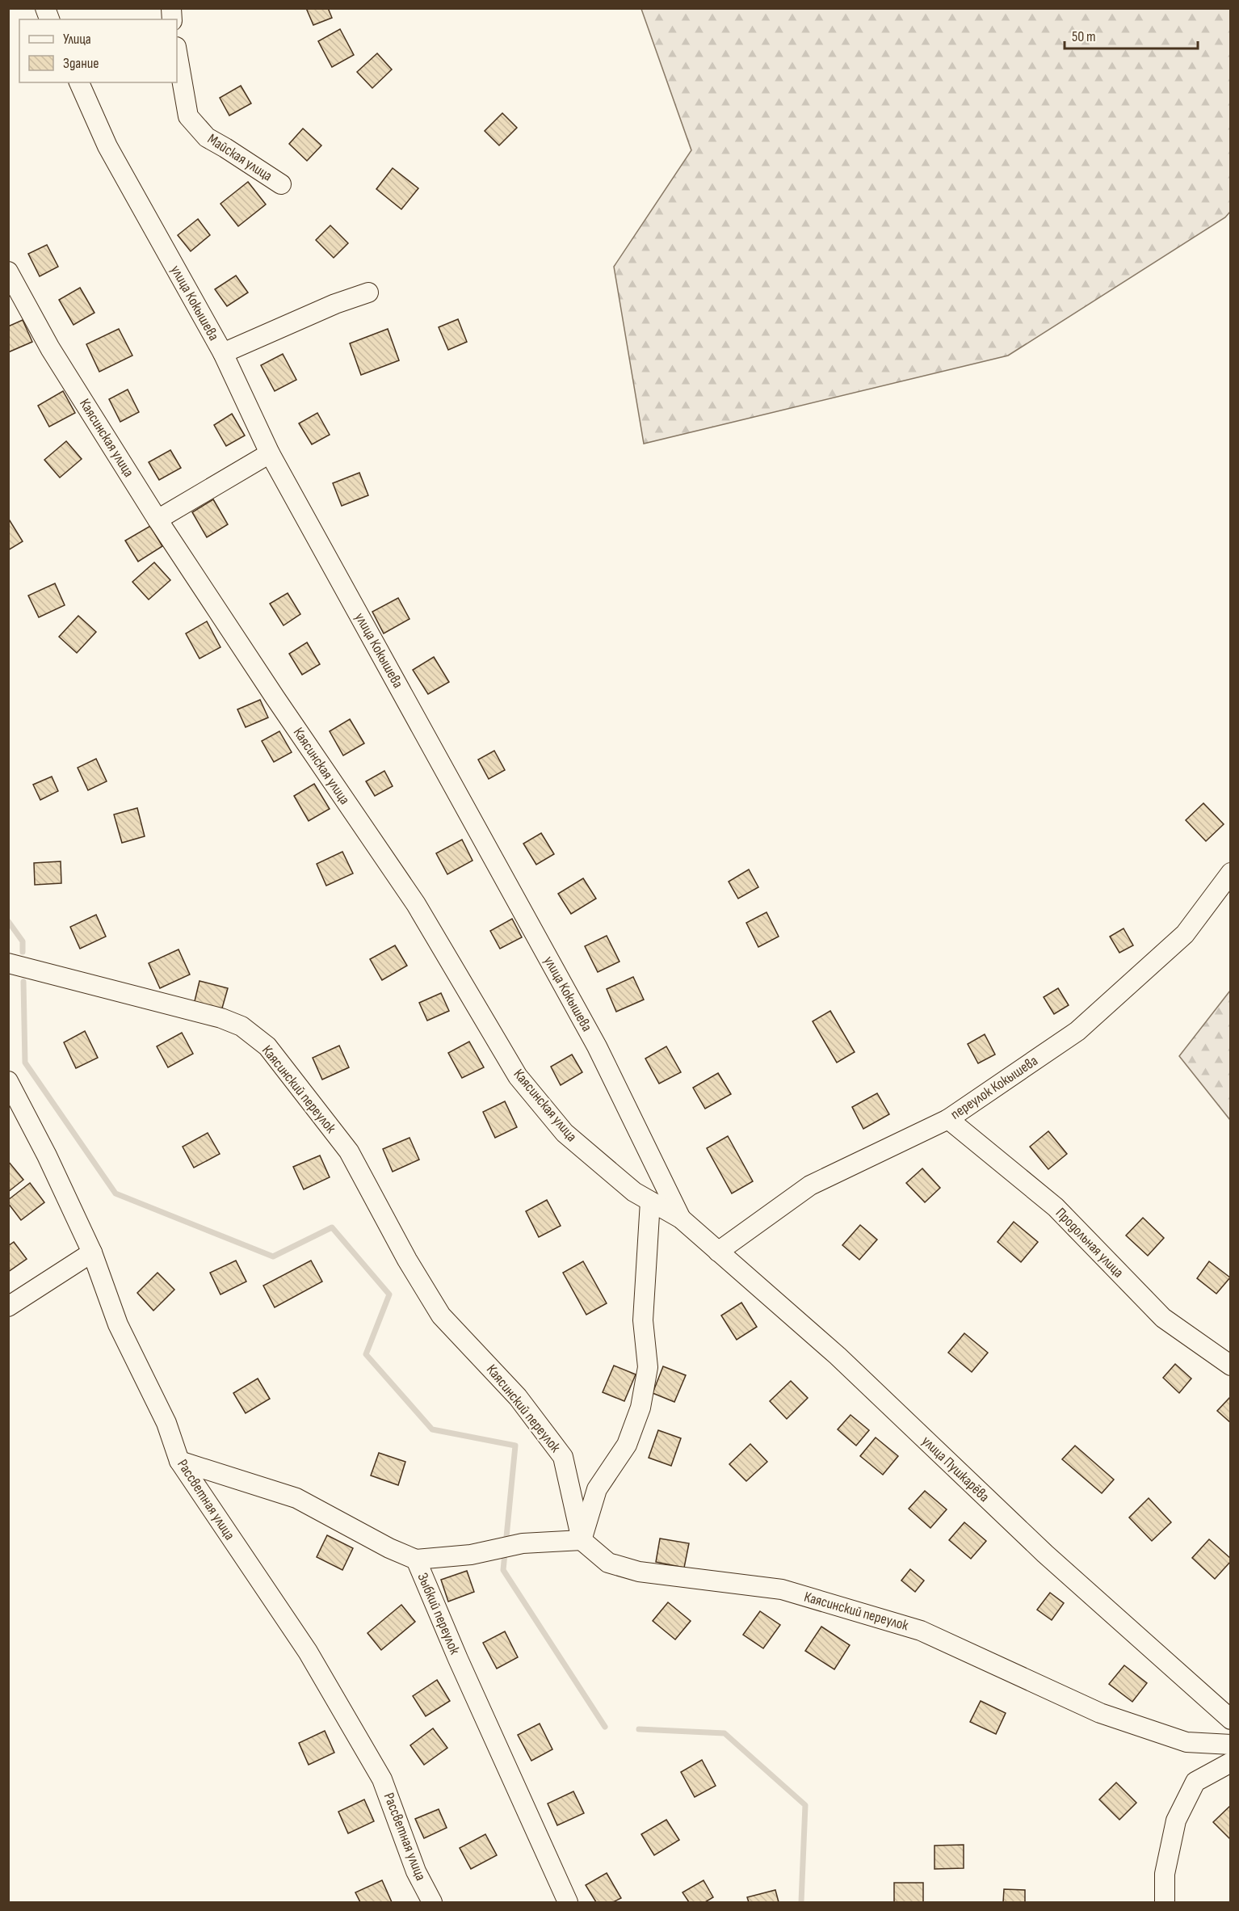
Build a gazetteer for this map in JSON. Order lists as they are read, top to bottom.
{
  "streets": {
    "street": [
      "Майская улица",
      "улица Кокышева",
      "Каясинская улица",
      "переулок Кокышева",
      "Каясинский переулок",
      "Продольная улица",
      "улица Пушкарёва",
      "Рассветная улица",
      "Зыбкий переулок"
    ]
  },
  "crossings": [
    ["улица Кокышева", "Каясинская улица"],
    ["улица Кокышева", "улица Пушкарёва"],
    ["Каясинская улица", "улица Пушкарёва"],
    ["переулок Кокышева", "Продольная улица"],
    ["переулок Кокышева", "улица Пушкарёва"],
    ["Рассветная улица", "Зыбкий переулок"]
  ],
  "legend": ["Улица", "Здание"],
  "scale_bar": "50 m"
}
